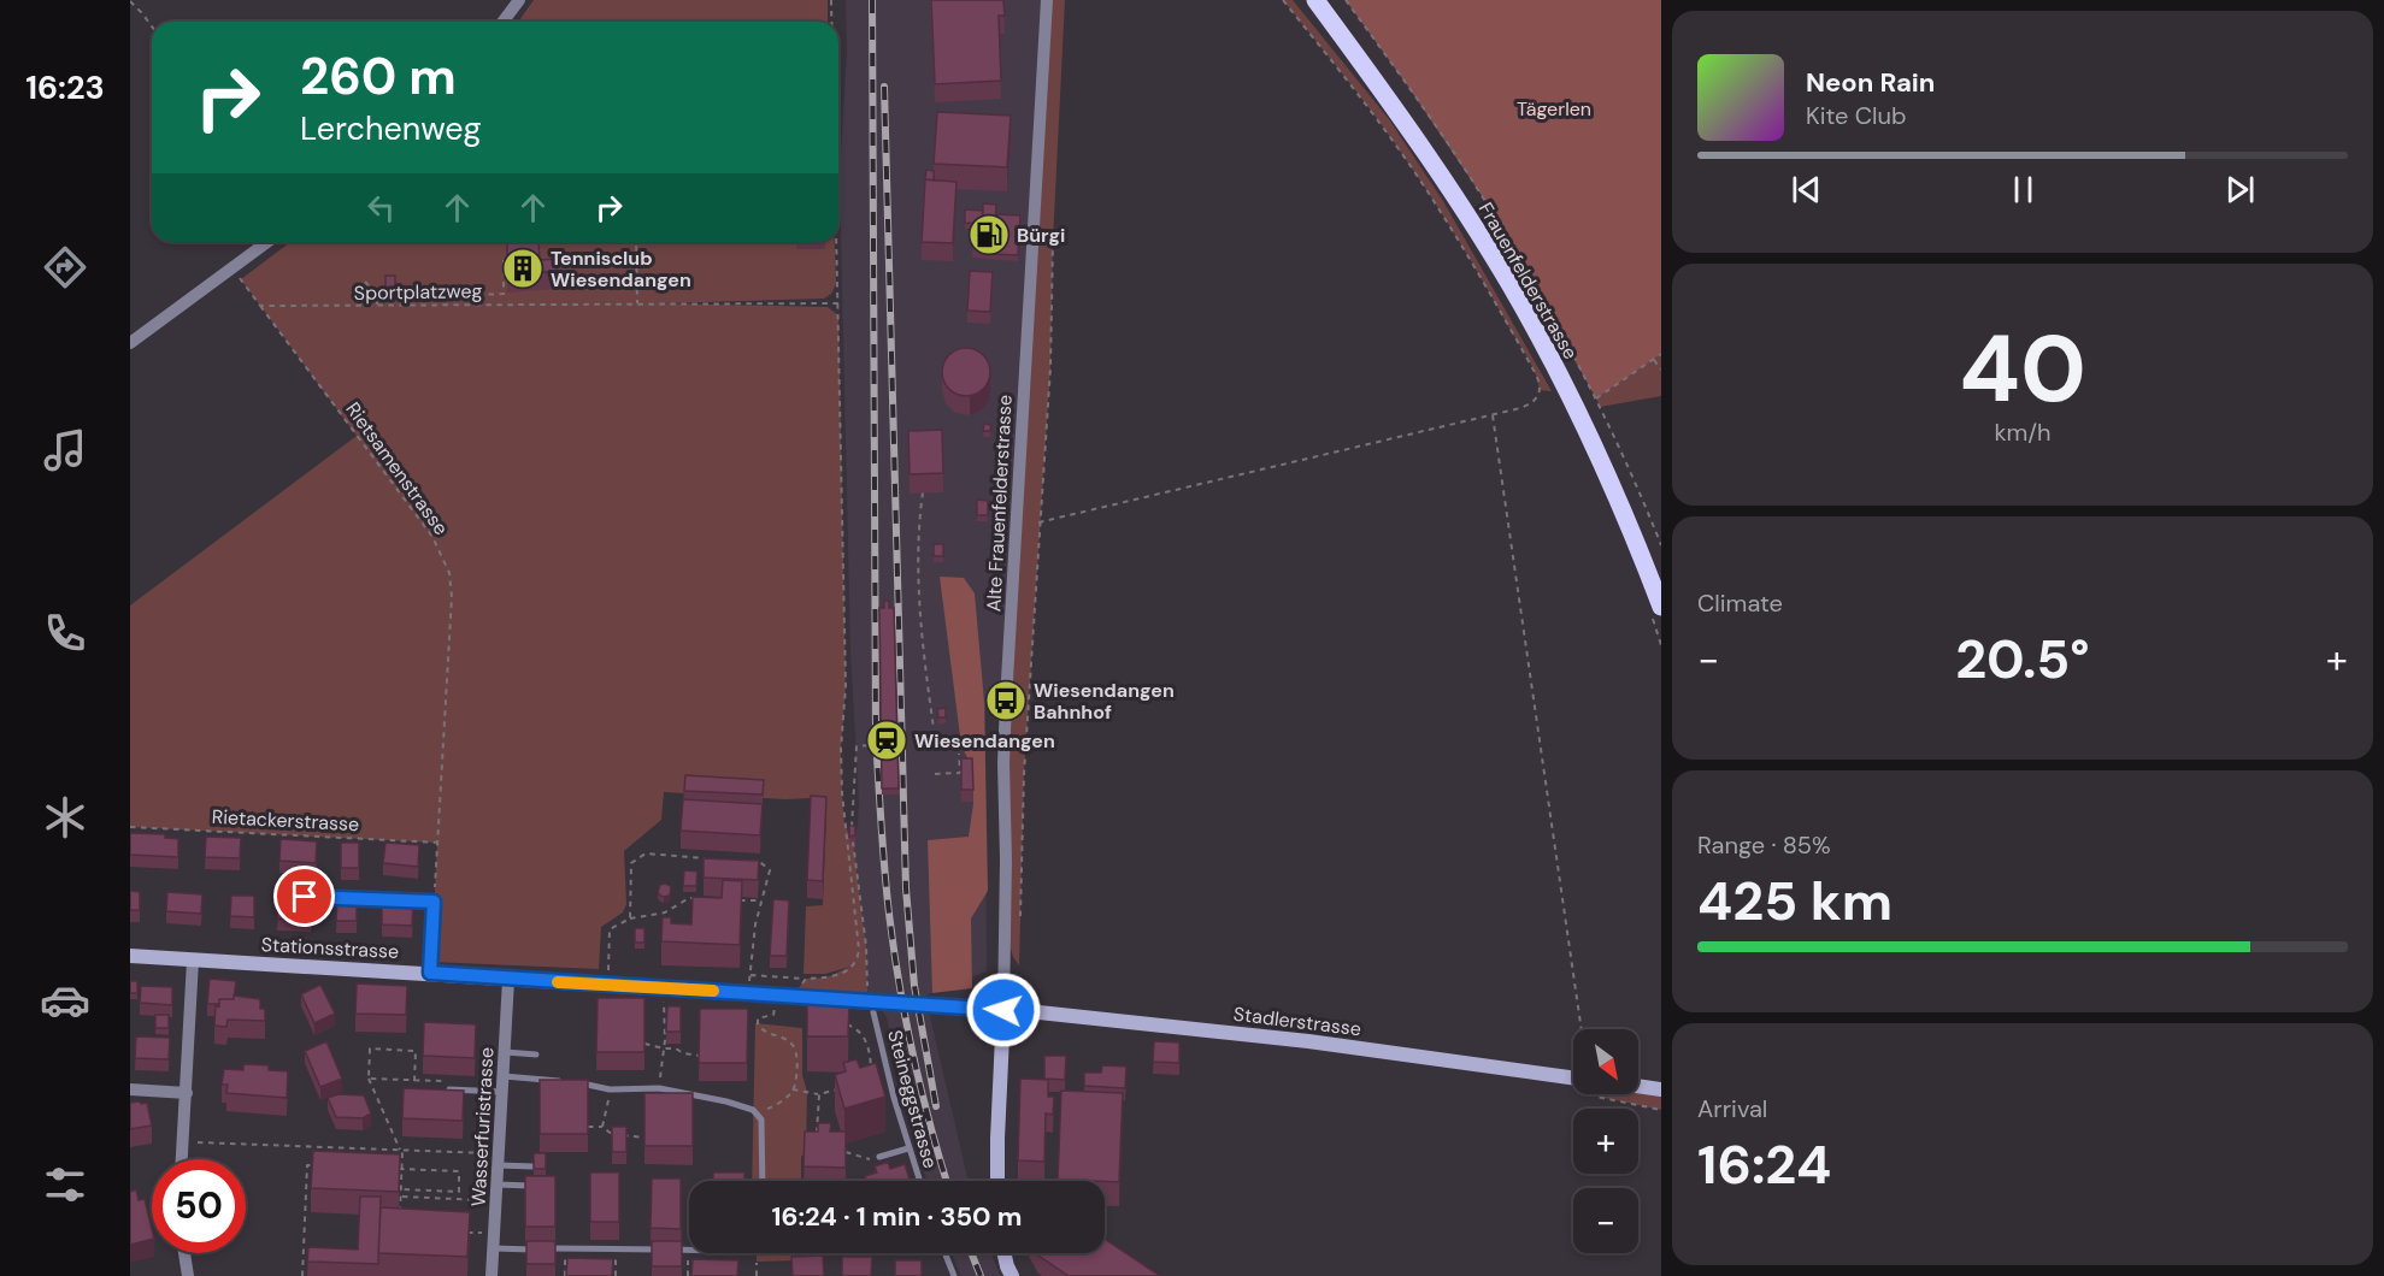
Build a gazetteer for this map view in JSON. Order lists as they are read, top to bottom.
{
  "streets": {
    "main road": ["Frauenfelderstrasse", "Stationsstrasse", "Stadlerstrasse"],
    "street": ["Alte Frauenfelderstrasse", "Wasserfuristrasse"],
    "lane": ["Steineggstrasse"],
    "path": ["Sportplatzweg", "Rietsamenstrasse", "Rietackerstrasse"]
  },
  "crossings": [
    ["Sportplatzweg", "Rietsamenstrasse"],
    ["Rietsamenstrasse", "Rietackerstrasse"],
    ["Alte Frauenfelderstrasse", "Stationsstrasse"],
    ["Alte Frauenfelderstrasse", "Stadlerstrasse"],
    ["Stationsstrasse", "Stadlerstrasse"],
    ["Stationsstrasse", "Wasserfuristrasse"]
  ],
  "parks": ["Tägerlen"],
  "places": {
    "fuel station": ["Bürgi"],
    "building": ["Tennisclub Wiesendangen"],
    "bus stop": ["Wiesendangen Bahnhof"],
    "station": ["Wiesendangen"]
  },
  "north": "bottom right",
  "page": {
    "tabs": "16:23",
    "turn": ["260 m", "Lerchenweg"],
    "song": ["Neon Rain", "Kite Club"],
    "tile": [
      ["40", "km/h"],
      "Climate",
      ["Range · 85%", "425 km"],
      ["Arrival", "16:24"]
    ],
    "heat": ["−", "20.5°", "+"],
    "map_buttons": ["+", "−"],
    "limit": "50",
    "trip": "16:24 · 1 min · 350 m"
  }
}
